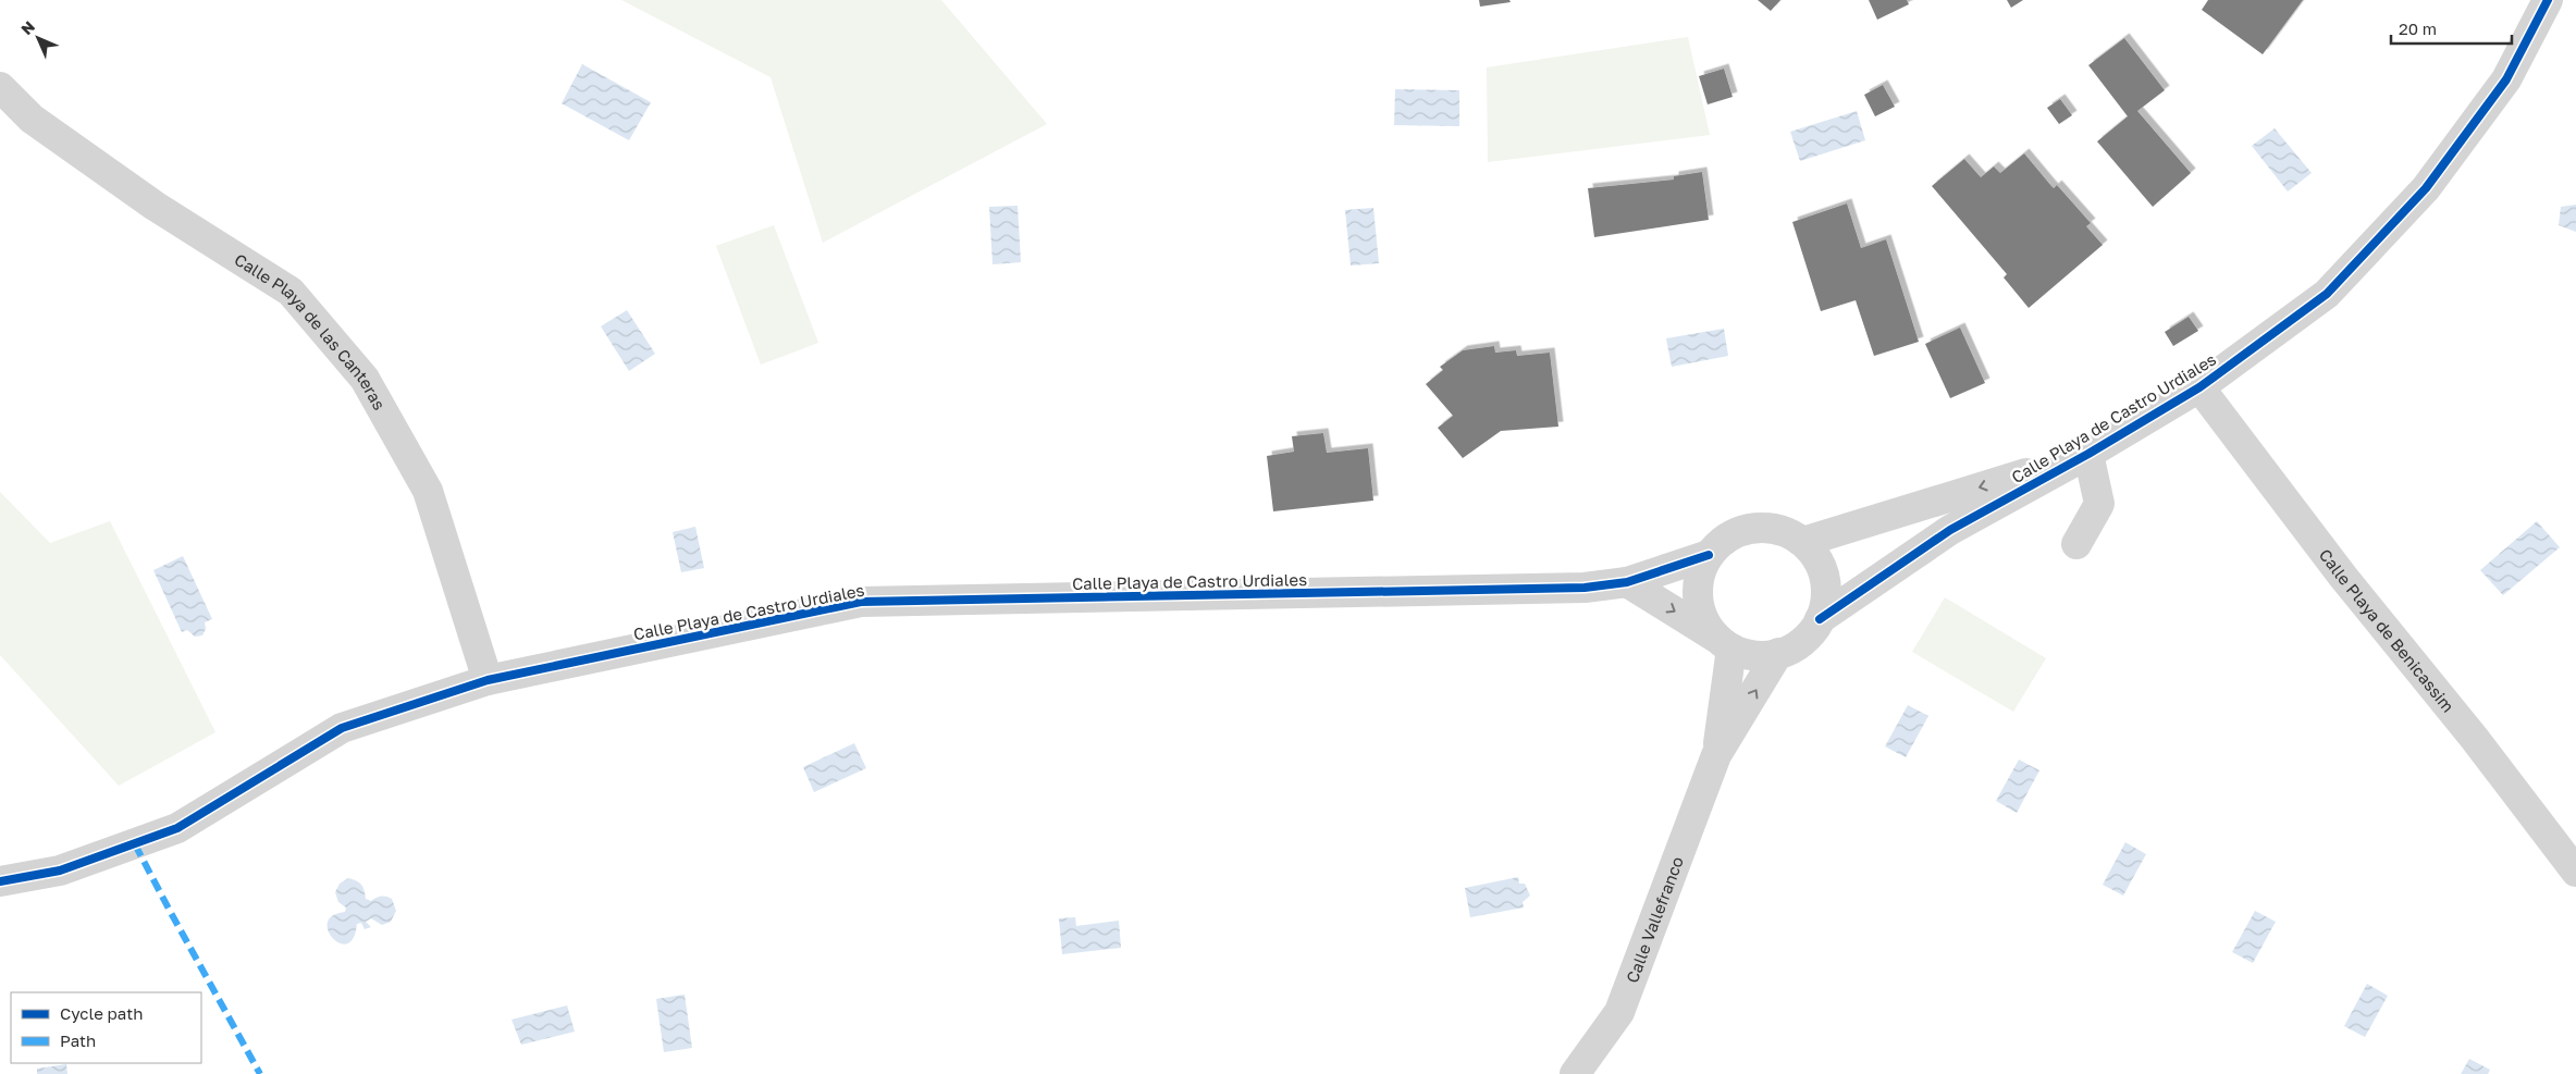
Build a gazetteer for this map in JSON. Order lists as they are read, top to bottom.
{
  "streets": {
    "street": [
      "Calle Playa de las Canteras",
      "Calle Playa de Castro Urdiales",
      "Calle Playa de Benicassim",
      "Calle Vallefranco"
    ]
  },
  "crossings": [
    ["Calle Playa de las Canteras", "Calle Playa de Castro Urdiales"],
    ["Calle Playa de Castro Urdiales", "Calle Playa de Benicassim"],
    ["Calle Playa de Castro Urdiales", "Calle Vallefranco"]
  ],
  "legend": ["Cycle path", "Path"],
  "scale_bar": "20 m",
  "north": "top left"
}
